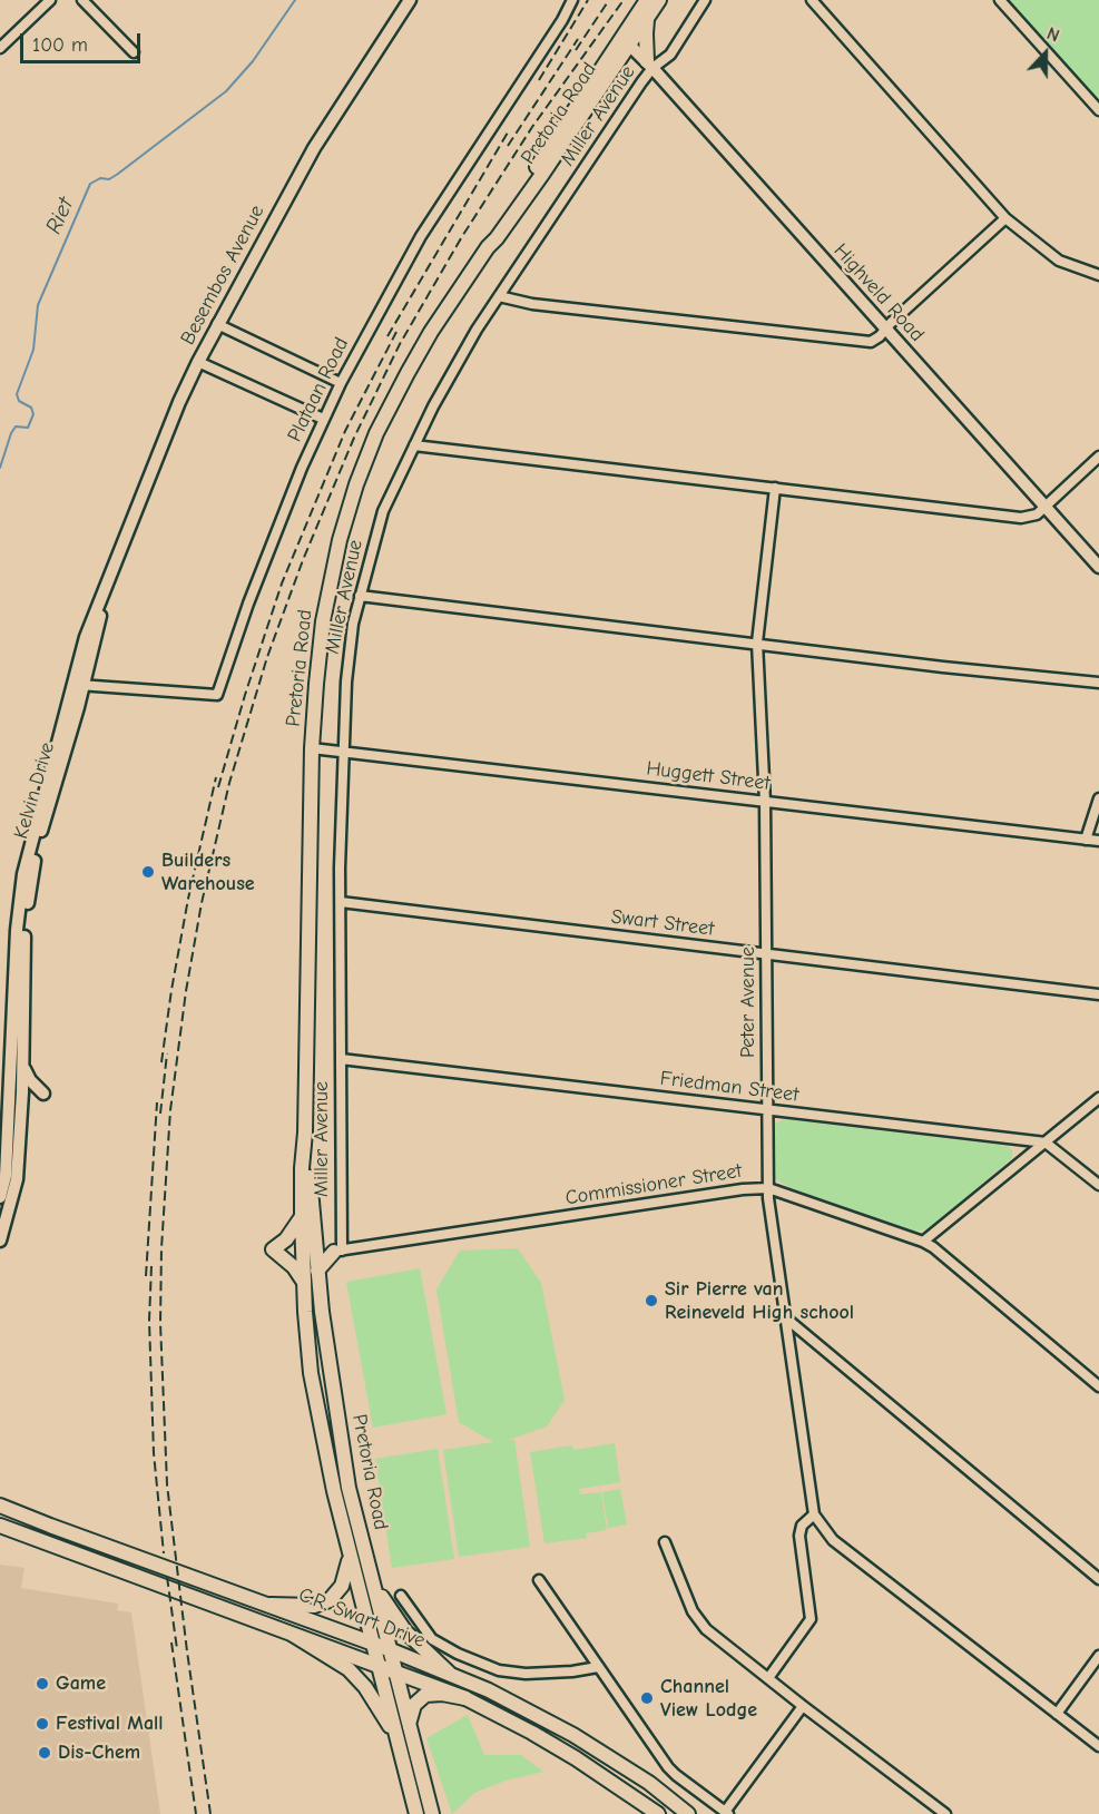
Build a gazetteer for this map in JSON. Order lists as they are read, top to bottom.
{
  "streets": {
    "main road": ["Pretoria Road", "C.R. Swart Drive"],
    "street": [
      "Miller Avenue",
      "Besembos Avenue",
      "Highveld Road",
      "Plataan Road",
      "Huggett Street",
      "Kelvin Drive",
      "Swart Street",
      "Peter Avenue",
      "Friedman Street",
      "Commissioner Street"
    ]
  },
  "crossings": [
    ["Pretoria Road", "Highveld Road"],
    ["Pretoria Road", "Huggett Street"],
    ["Pretoria Road", "Commissioner Street"],
    ["Pretoria Road", "C.R. Swart Drive"],
    ["Miller Avenue", "Highveld Road"],
    ["Miller Avenue", "Huggett Street"],
    ["Miller Avenue", "Swart Street"],
    ["Miller Avenue", "Friedman Street"],
    ["Miller Avenue", "Commissioner Street"],
    ["Besembos Avenue", "Kelvin Drive"],
    ["Plataan Road", "Kelvin Drive"],
    ["Huggett Street", "Peter Avenue"],
    ["Swart Street", "Peter Avenue"],
    ["Peter Avenue", "Friedman Street"],
    ["Peter Avenue", "Commissioner Street"]
  ],
  "water": ["Riet"],
  "places": [
    "Builders Warehouse",
    "Sir Pierre van Reineveld High school",
    "Game",
    "Channel View Lodge",
    "Festival Mall",
    "Dis-Chem"
  ],
  "scale_bar": "100 m",
  "north": "top"
}
